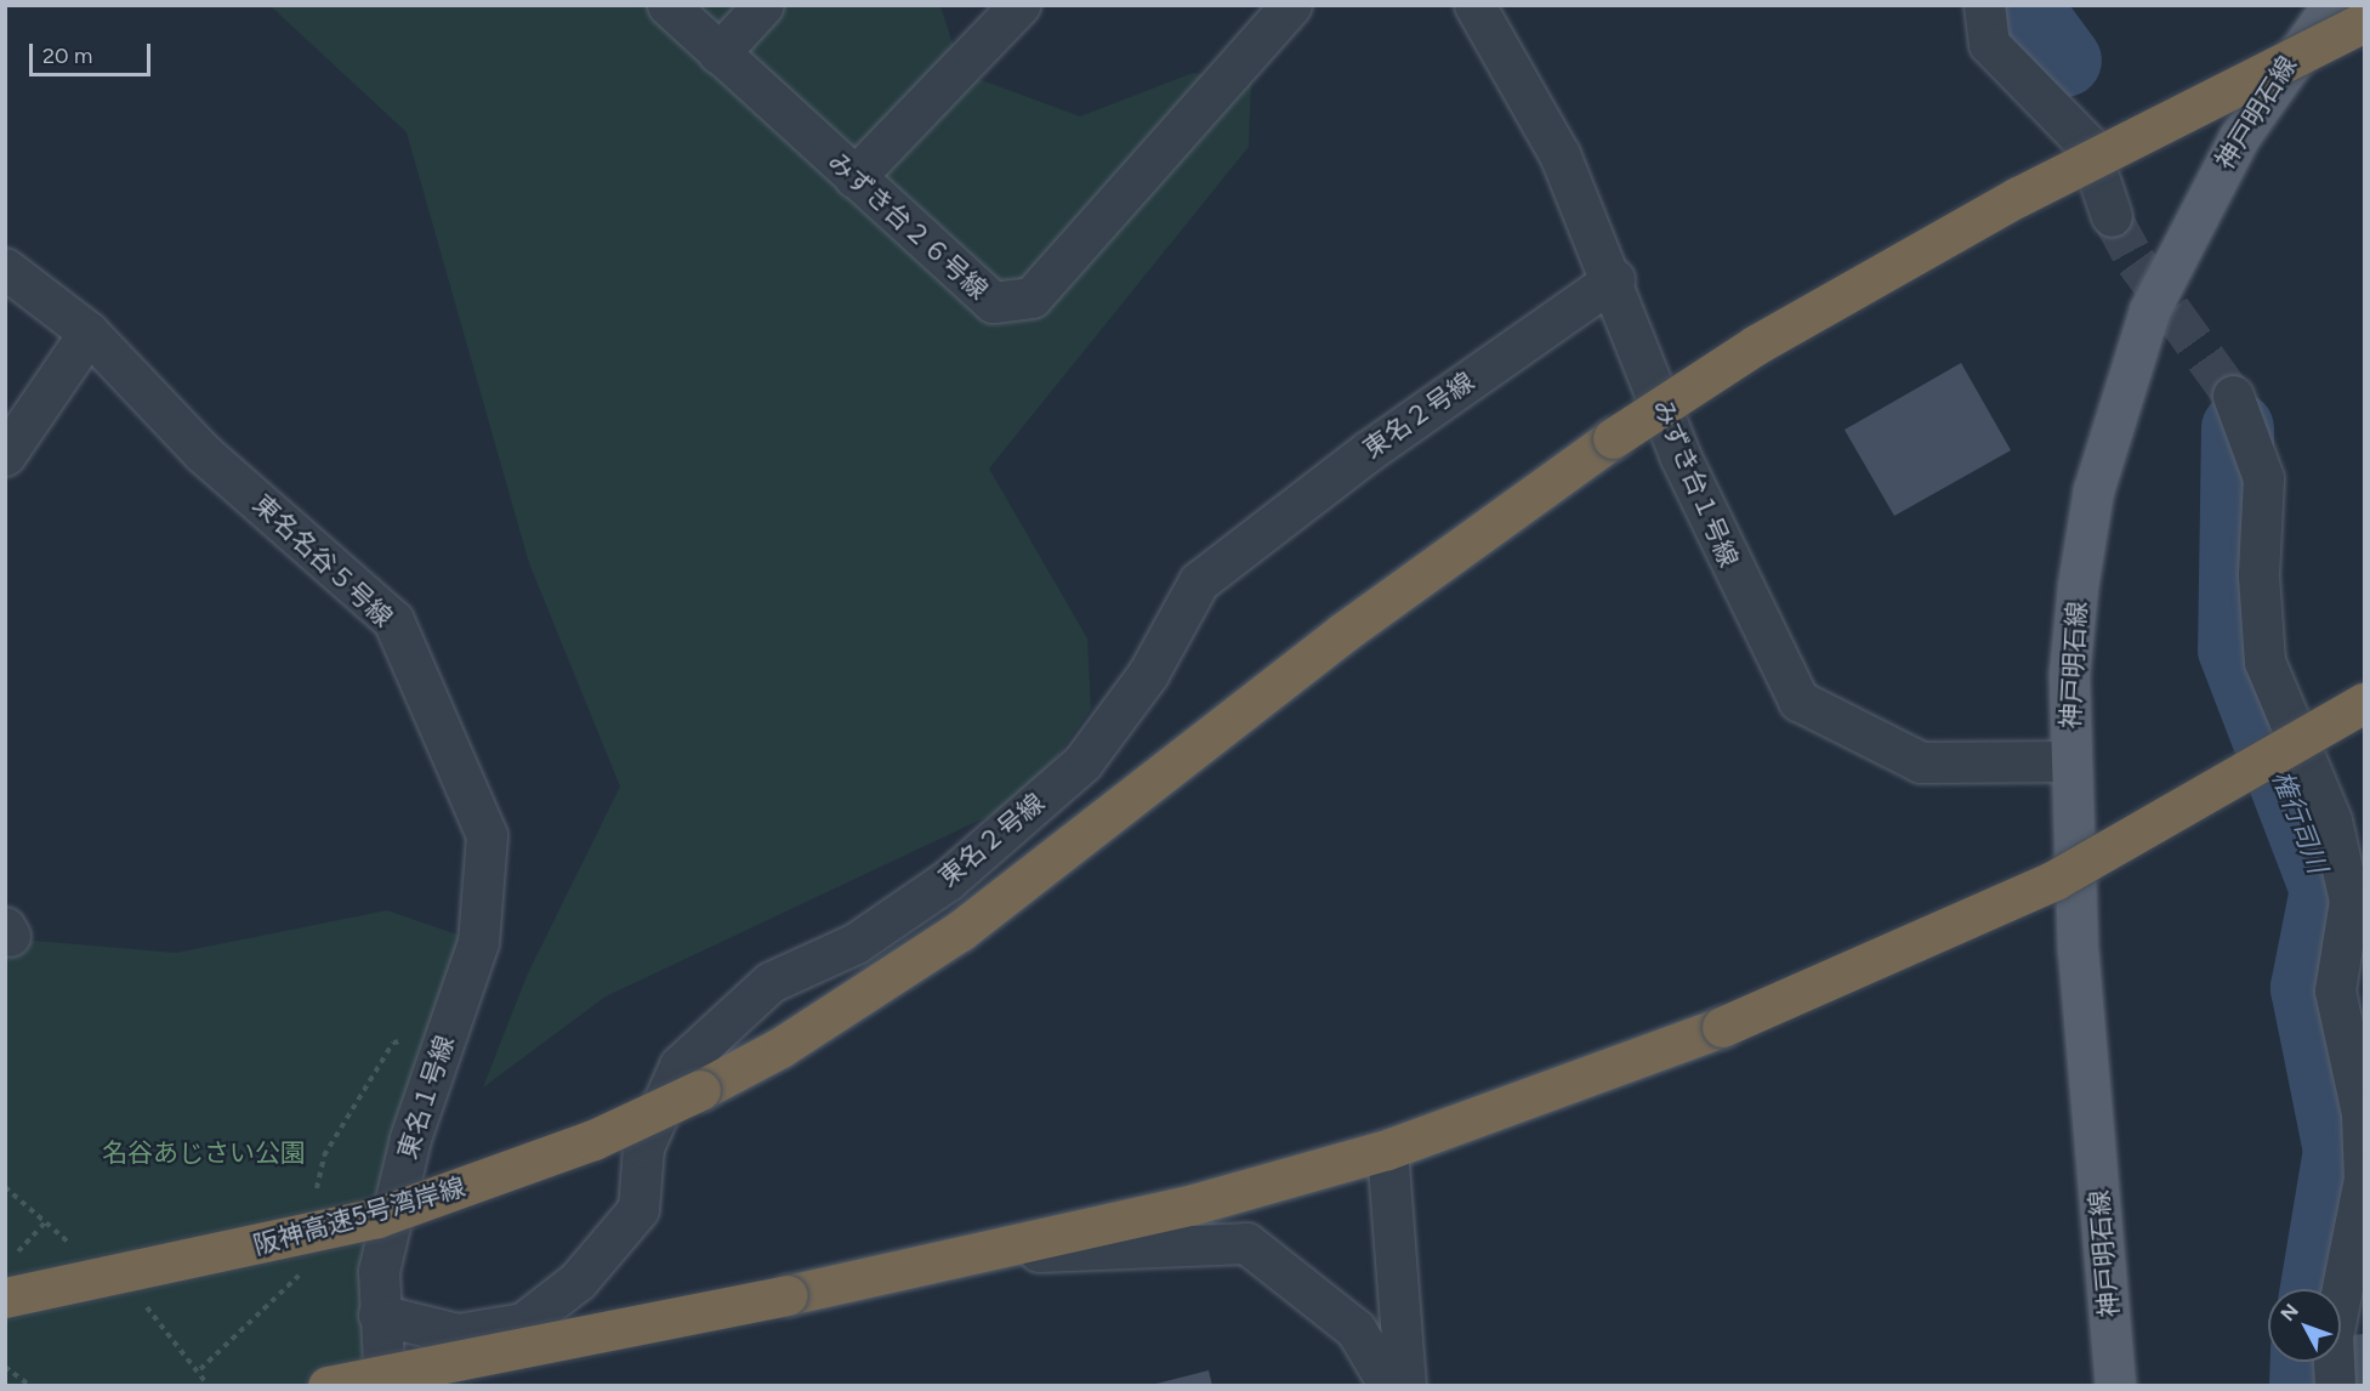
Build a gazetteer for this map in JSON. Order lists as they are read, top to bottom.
{
  "streets": {
    "highway": ["阪神高速5号湾岸線"],
    "main road": ["神戸明石線"],
    "street": [
      "みずき台２６号線",
      "東名２号線",
      "みずき台１号線",
      "東名名谷５号線",
      "東名１号線"
    ]
  },
  "crossings": [
    ["神戸明石線", "みずき台１号線"],
    ["東名２号線", "みずき台１号線"],
    ["東名２号線", "東名１号線"],
    ["東名名谷５号線", "東名１号線"]
  ],
  "water": ["権行司川"],
  "parks": ["名谷あじさい公園"],
  "scale_bar": "20 m",
  "north": "top left"
}
